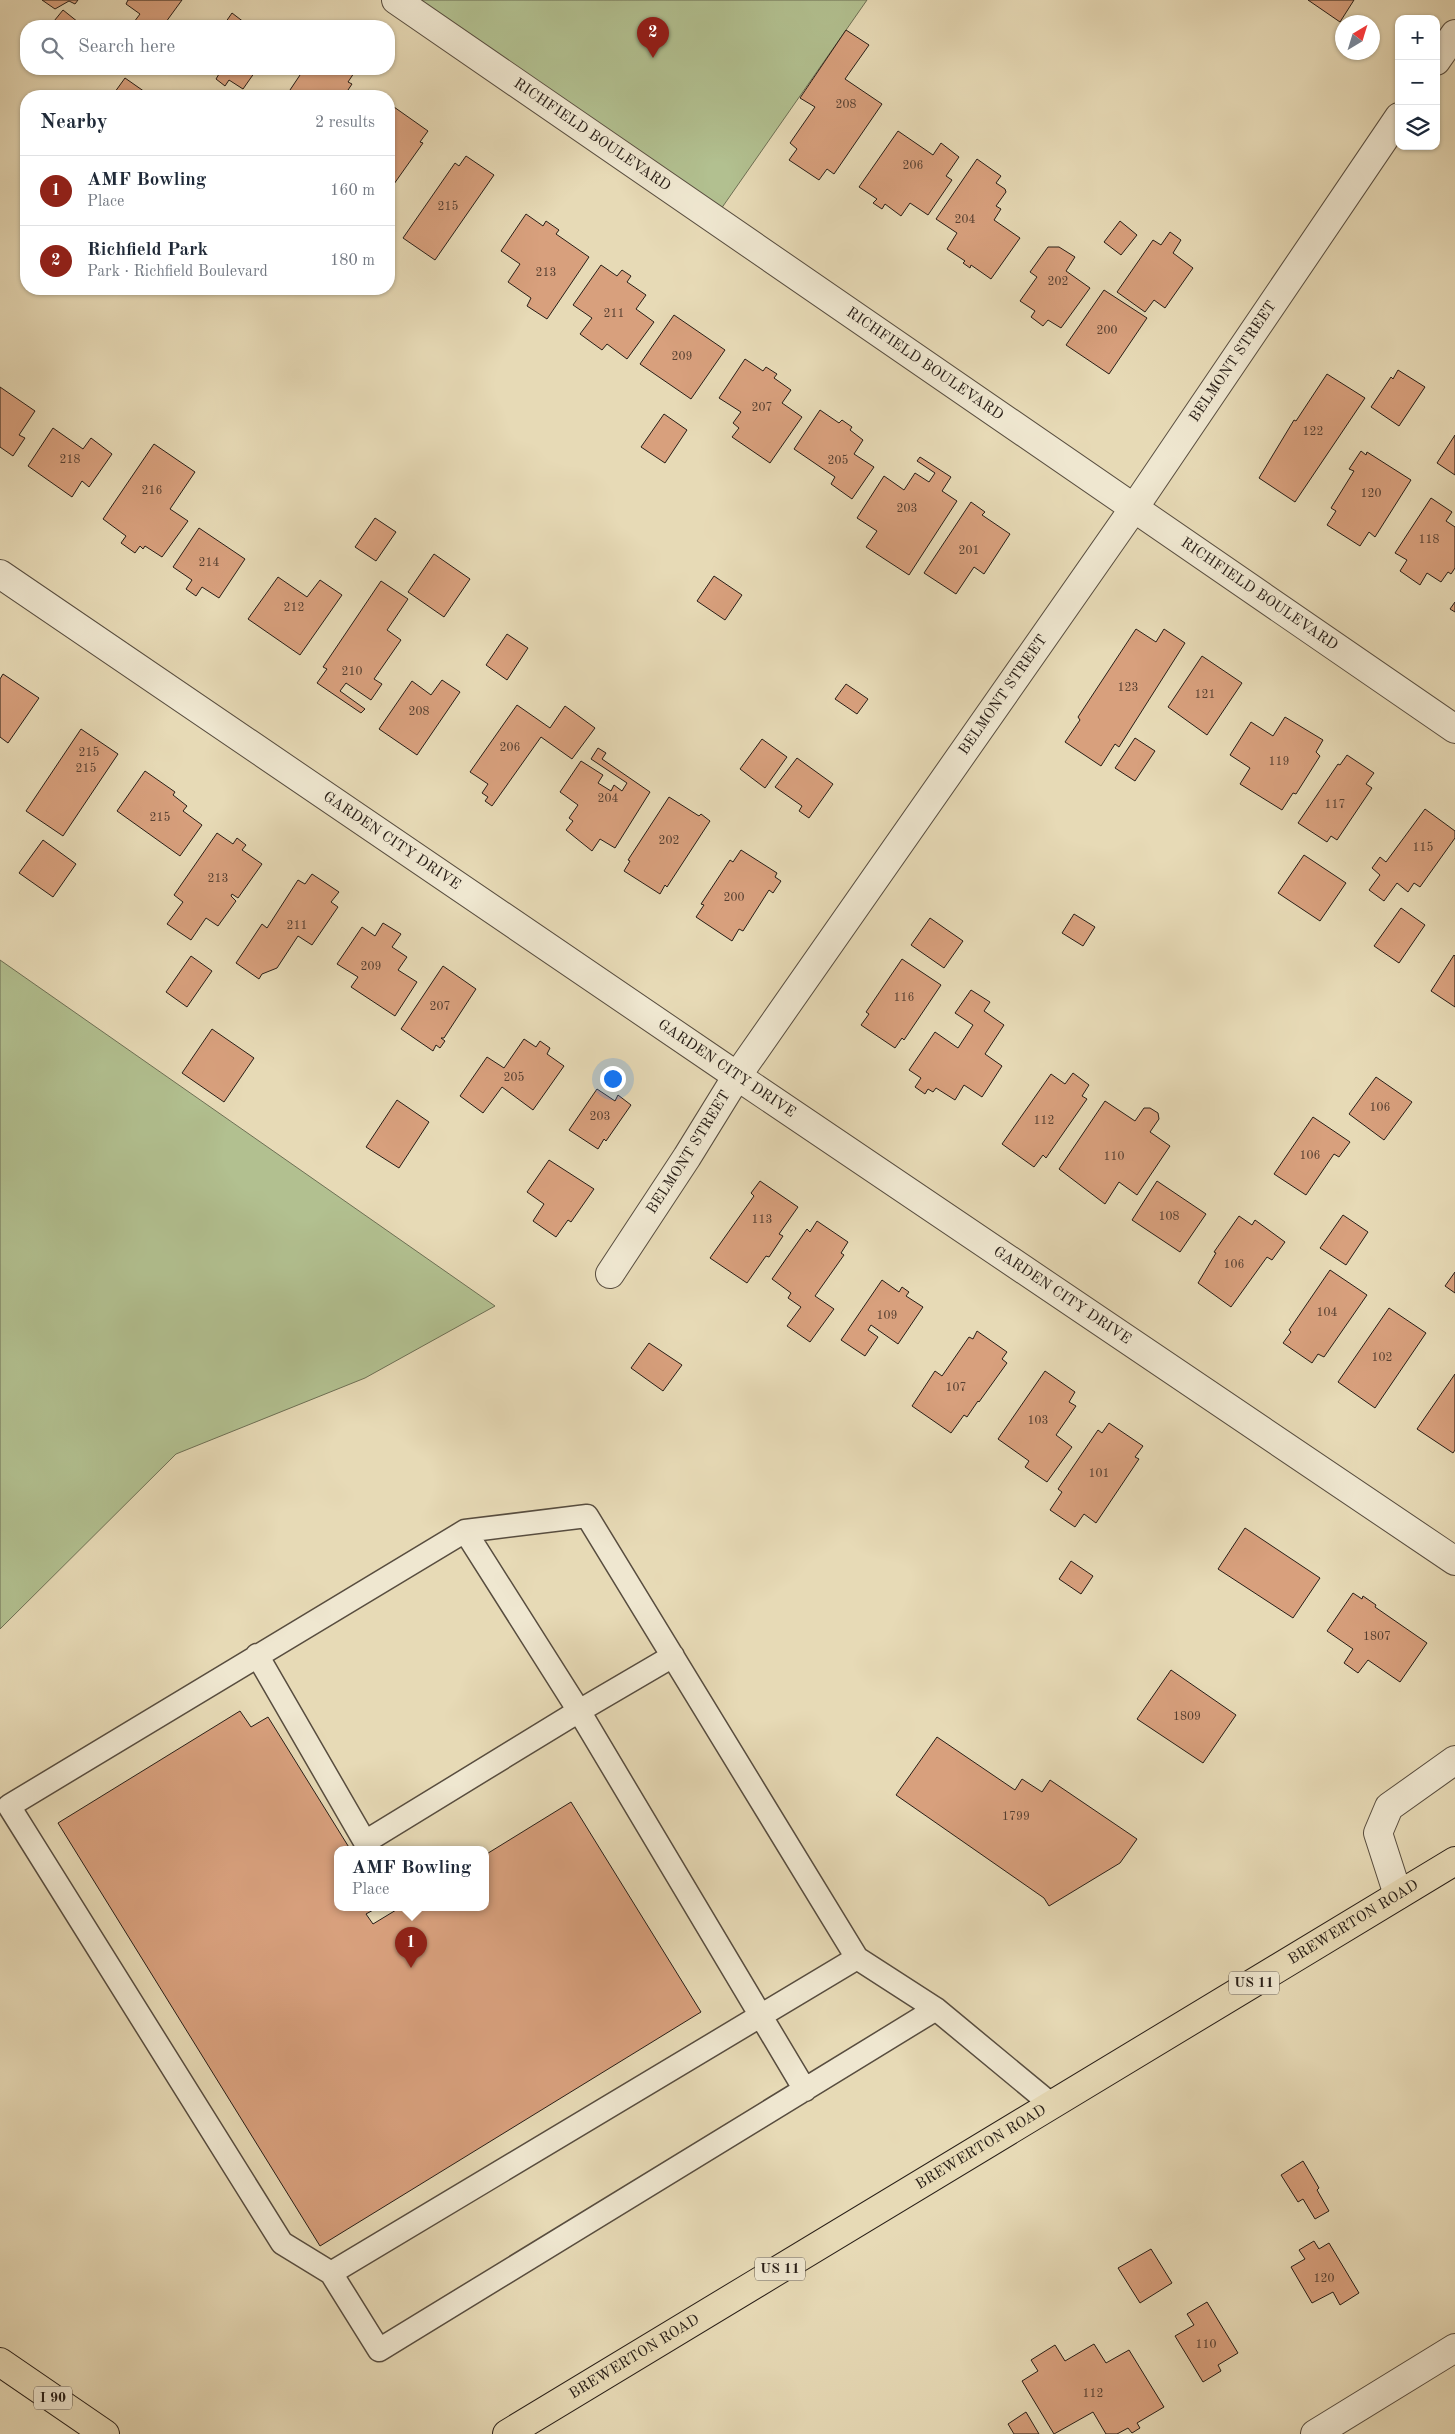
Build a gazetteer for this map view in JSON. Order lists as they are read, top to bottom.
{
  "streets": {
    "main road": ["BREWERTON ROAD", "US 11", "I 90"],
    "street": ["RICHFIELD BOULEVARD", "BELMONT STREET", "GARDEN CITY DRIVE"]
  },
  "crossings": [
    ["RICHFIELD BOULEVARD", "BELMONT STREET"],
    ["BELMONT STREET", "GARDEN CITY DRIVE"]
  ],
  "house_numbers": [
    "208",
    "206",
    "215",
    "204",
    "213",
    "202",
    "211",
    "200",
    "209",
    "207",
    "122",
    "218",
    "205",
    "216",
    "120",
    "203",
    "118",
    "201",
    "214",
    "212",
    "210",
    "123",
    "121",
    "208",
    "206",
    "215",
    "119",
    "215",
    "204",
    "117",
    "215",
    "202",
    "115",
    "213",
    "200",
    "211",
    "209",
    "116",
    "207",
    "205",
    "106",
    "203",
    "112",
    "106",
    "110",
    "108",
    "113",
    "106",
    "104",
    "109",
    "102",
    "107",
    "103",
    "101",
    "1807",
    "1809",
    "1799",
    "120",
    "110",
    "112"
  ],
  "north": "top right",
  "page": {
    "map_buttons": ["+", "−"],
    "pins": ["2", "1"],
    "search": "Search here",
    "heading": ["Nearby", "2 results"],
    "list": [
      {
        "mark": "1",
        "name": "AMF Bowling",
        "note": "Place",
        "value": "160 m"
      },
      {
        "mark": "2",
        "name": "Richfield Park",
        "note": "Park · Richfield Boulevard",
        "value": "180 m"
      }
    ],
    "popup": ["AMF Bowling", "Place"]
  }
}
